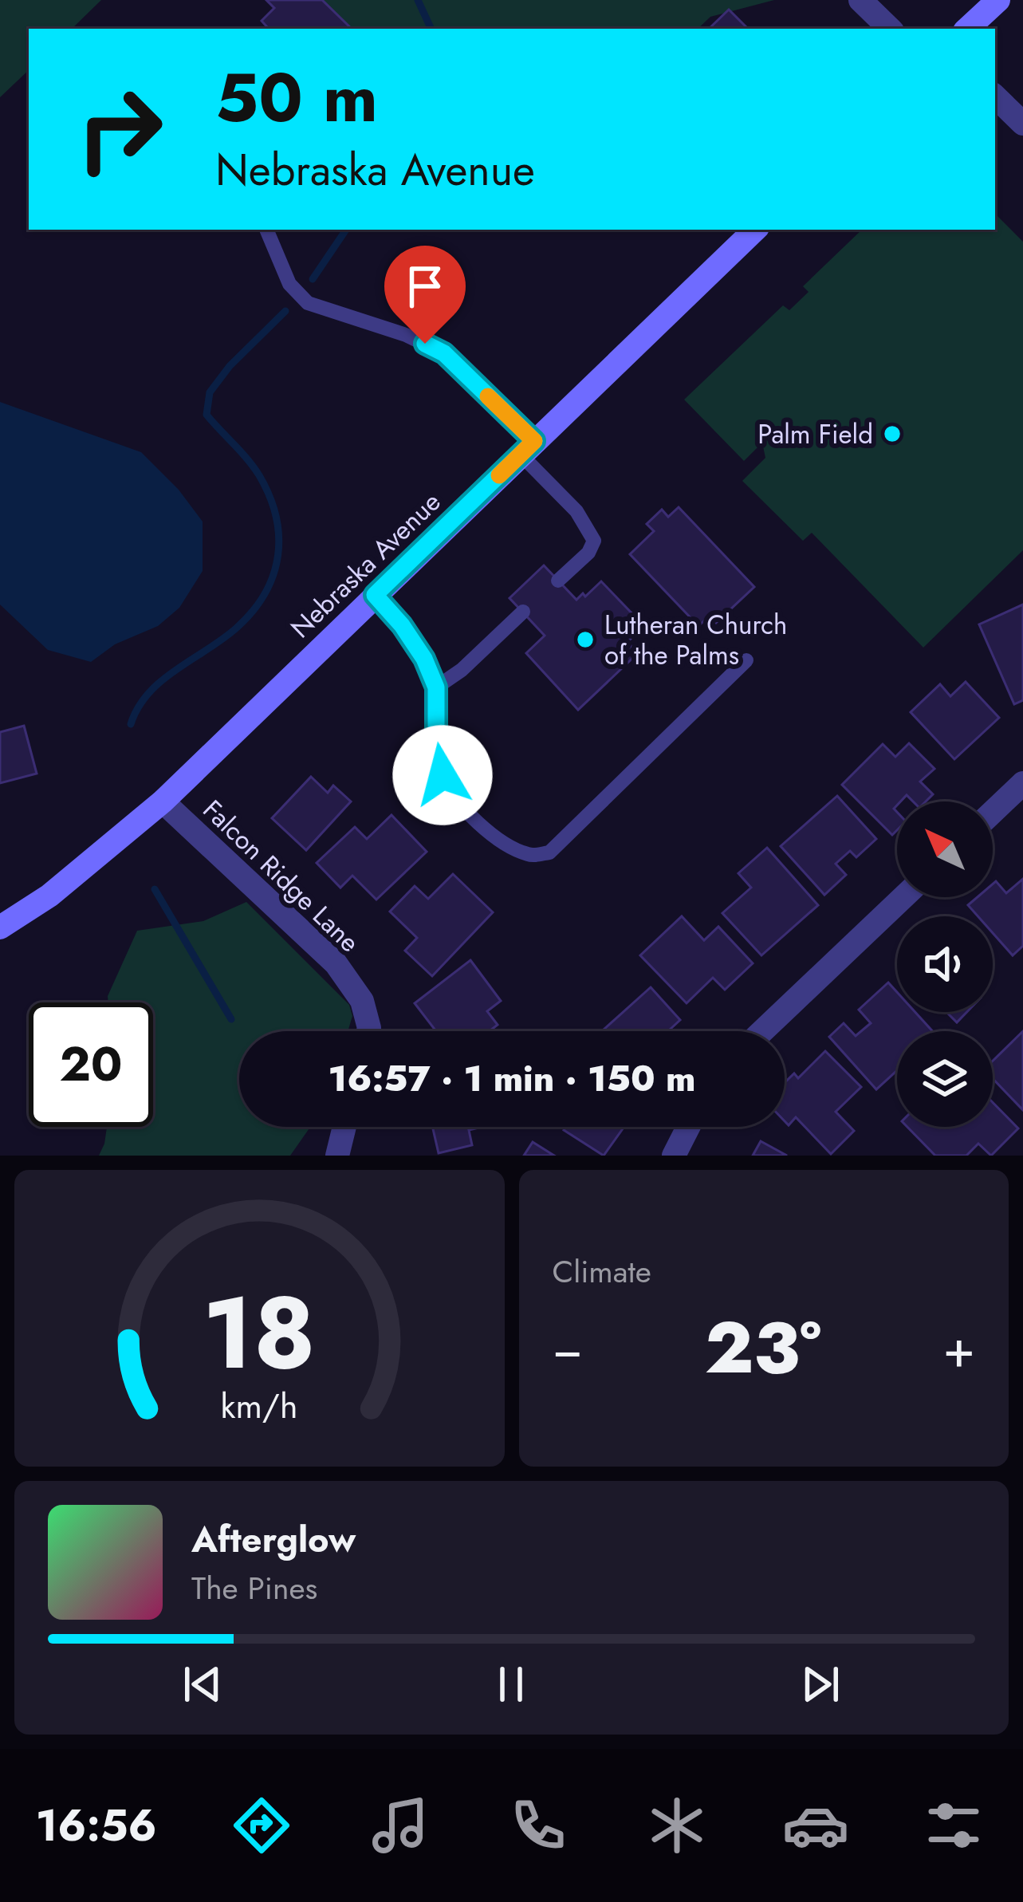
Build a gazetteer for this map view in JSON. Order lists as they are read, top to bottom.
{
  "streets": {
    "main road": ["Nebraska Avenue"],
    "street": ["Falcon Ridge Lane"]
  },
  "crossings": [
    ["Nebraska Avenue", "Falcon Ridge Lane"]
  ],
  "places": ["Palm Field", "Lutheran Church of the Palms"],
  "north": "top left",
  "page": {
    "turn": ["50 m", "Nebraska Avenue"],
    "limit": "20",
    "trip": "16:57 · 1 min · 150 m",
    "tile": "Climate",
    "heat": ["−", "23°", "+"],
    "song": ["Afterglow", "The Pines"],
    "tabs": "16:56",
    "gauge": ["18", "km/h"]
  }
}
